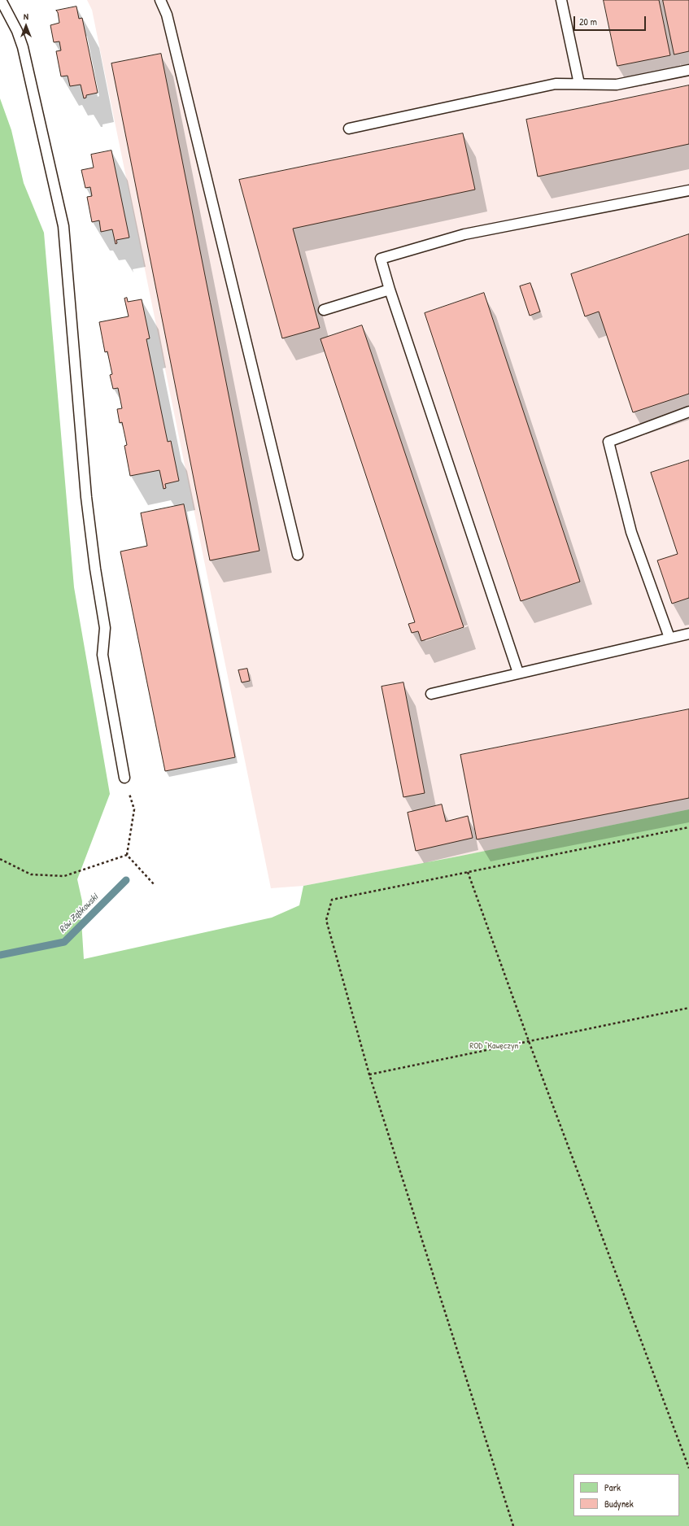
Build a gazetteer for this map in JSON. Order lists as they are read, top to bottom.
{
  "water": ["Rów Ząbkowski"],
  "parks": ["ROD \"Kawęczyn\""],
  "legend": ["Park", "Budynek"],
  "scale_bar": "20 m",
  "north": "top"
}
